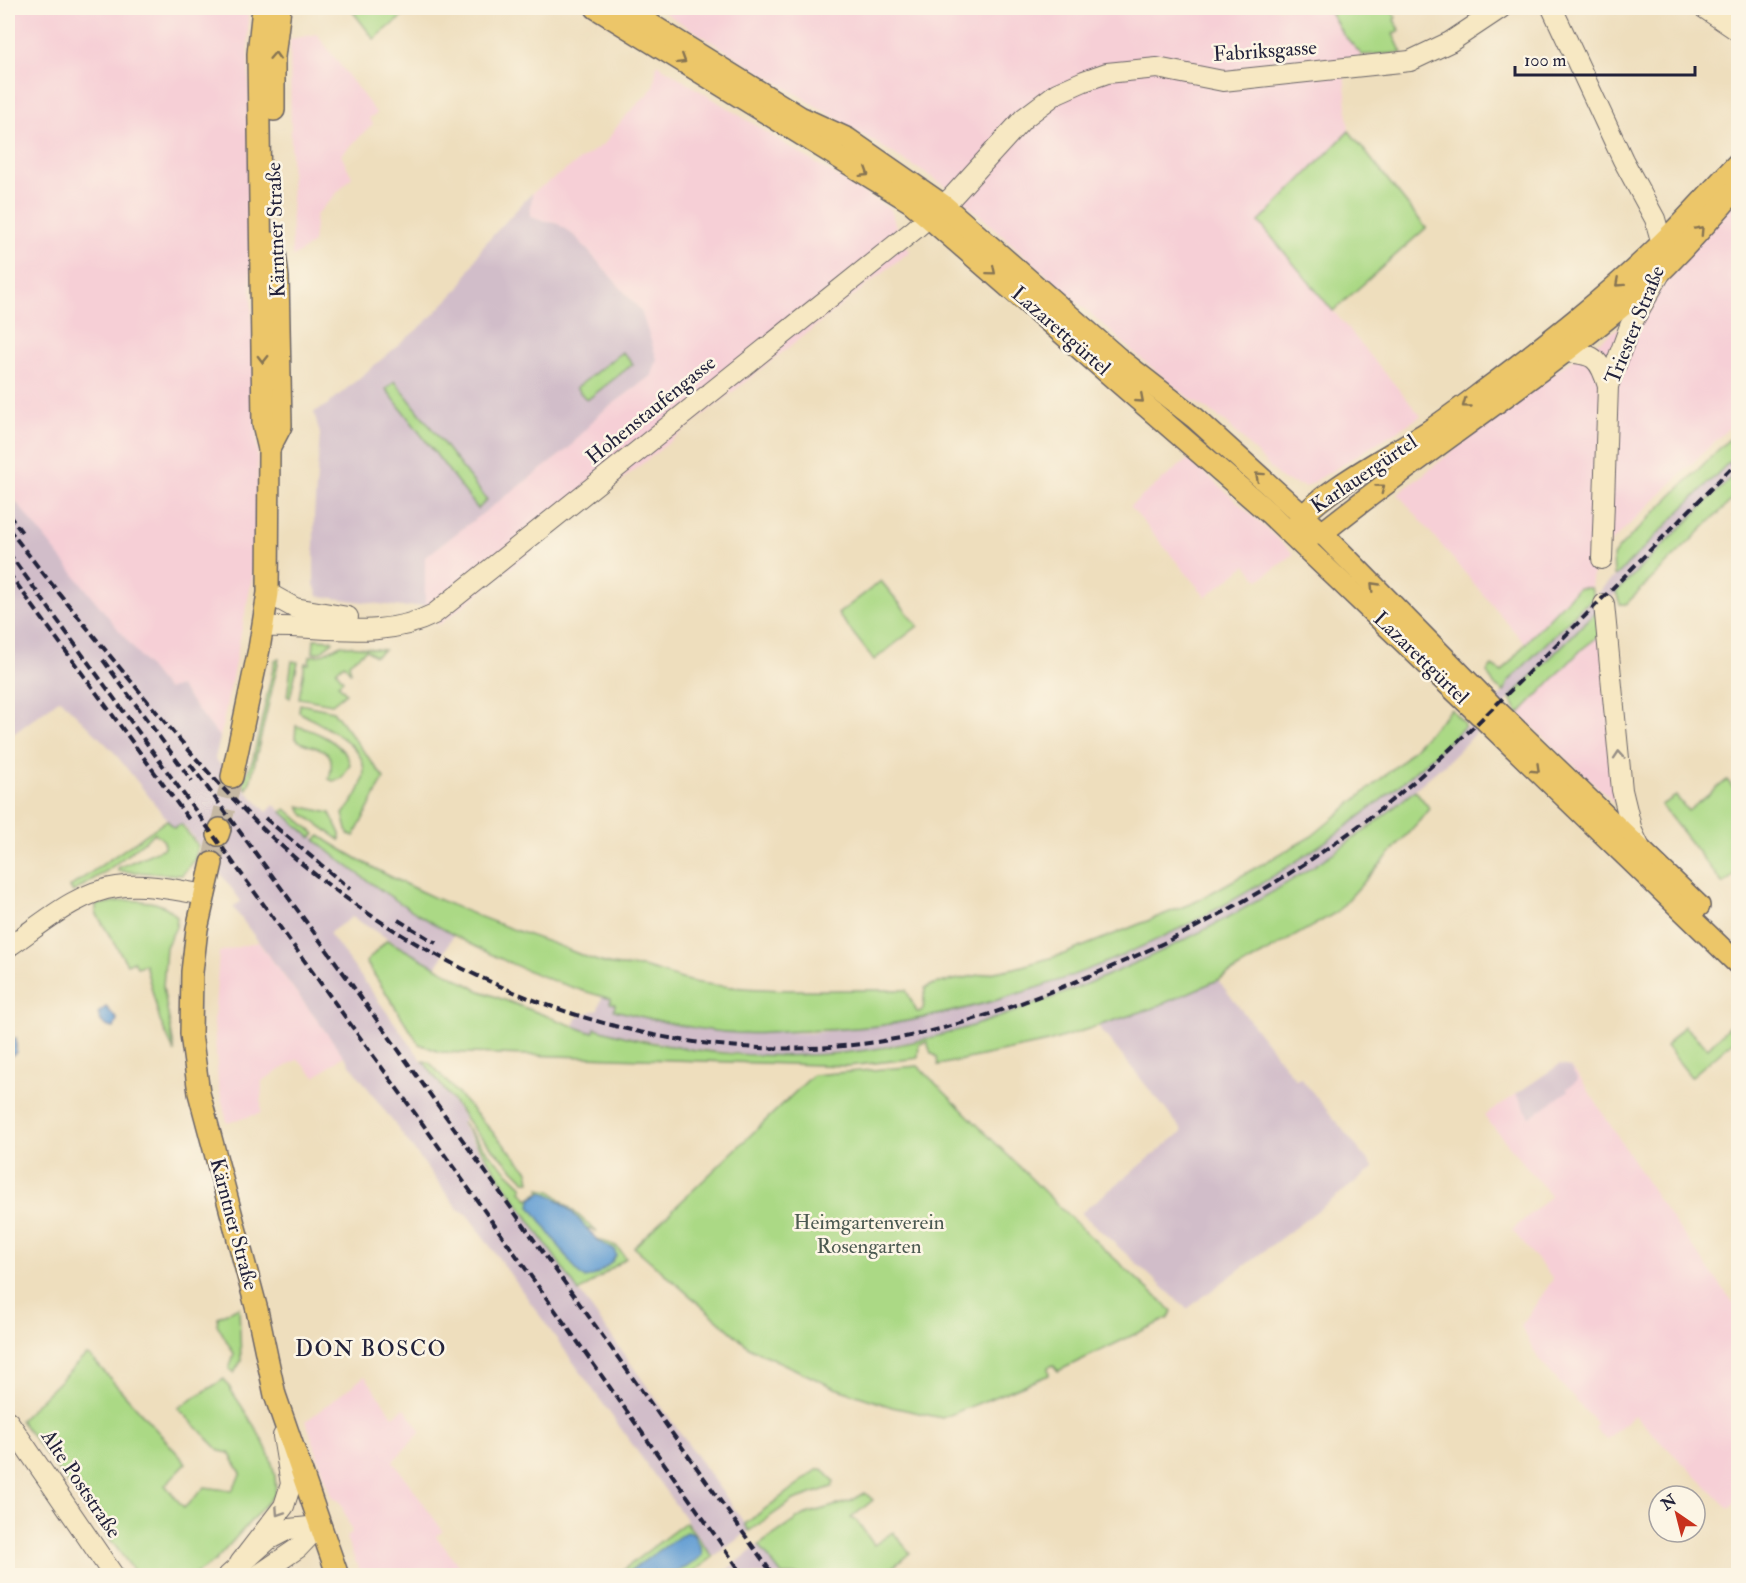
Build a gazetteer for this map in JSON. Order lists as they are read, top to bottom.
{
  "streets": {
    "main road": [
      "Fabriksgasse",
      "Kärntner Straße",
      "Triester Straße",
      "Lazarettgürtel",
      "Hohenstaufengasse",
      "Karlauergürtel",
      "Alte Poststraße"
    ]
  },
  "crossings": [
    ["Fabriksgasse", "Lazarettgürtel"],
    ["Fabriksgasse", "Hohenstaufengasse"],
    ["Kärntner Straße", "Hohenstaufengasse"],
    ["Triester Straße", "Karlauergürtel"],
    ["Lazarettgürtel", "Hohenstaufengasse"],
    ["Lazarettgürtel", "Karlauergürtel"]
  ],
  "districts": ["DON BOSCO"],
  "parks": ["Heimgartenverein Rosengarten"],
  "scale_bar": "100 m",
  "north": "top left"
}
